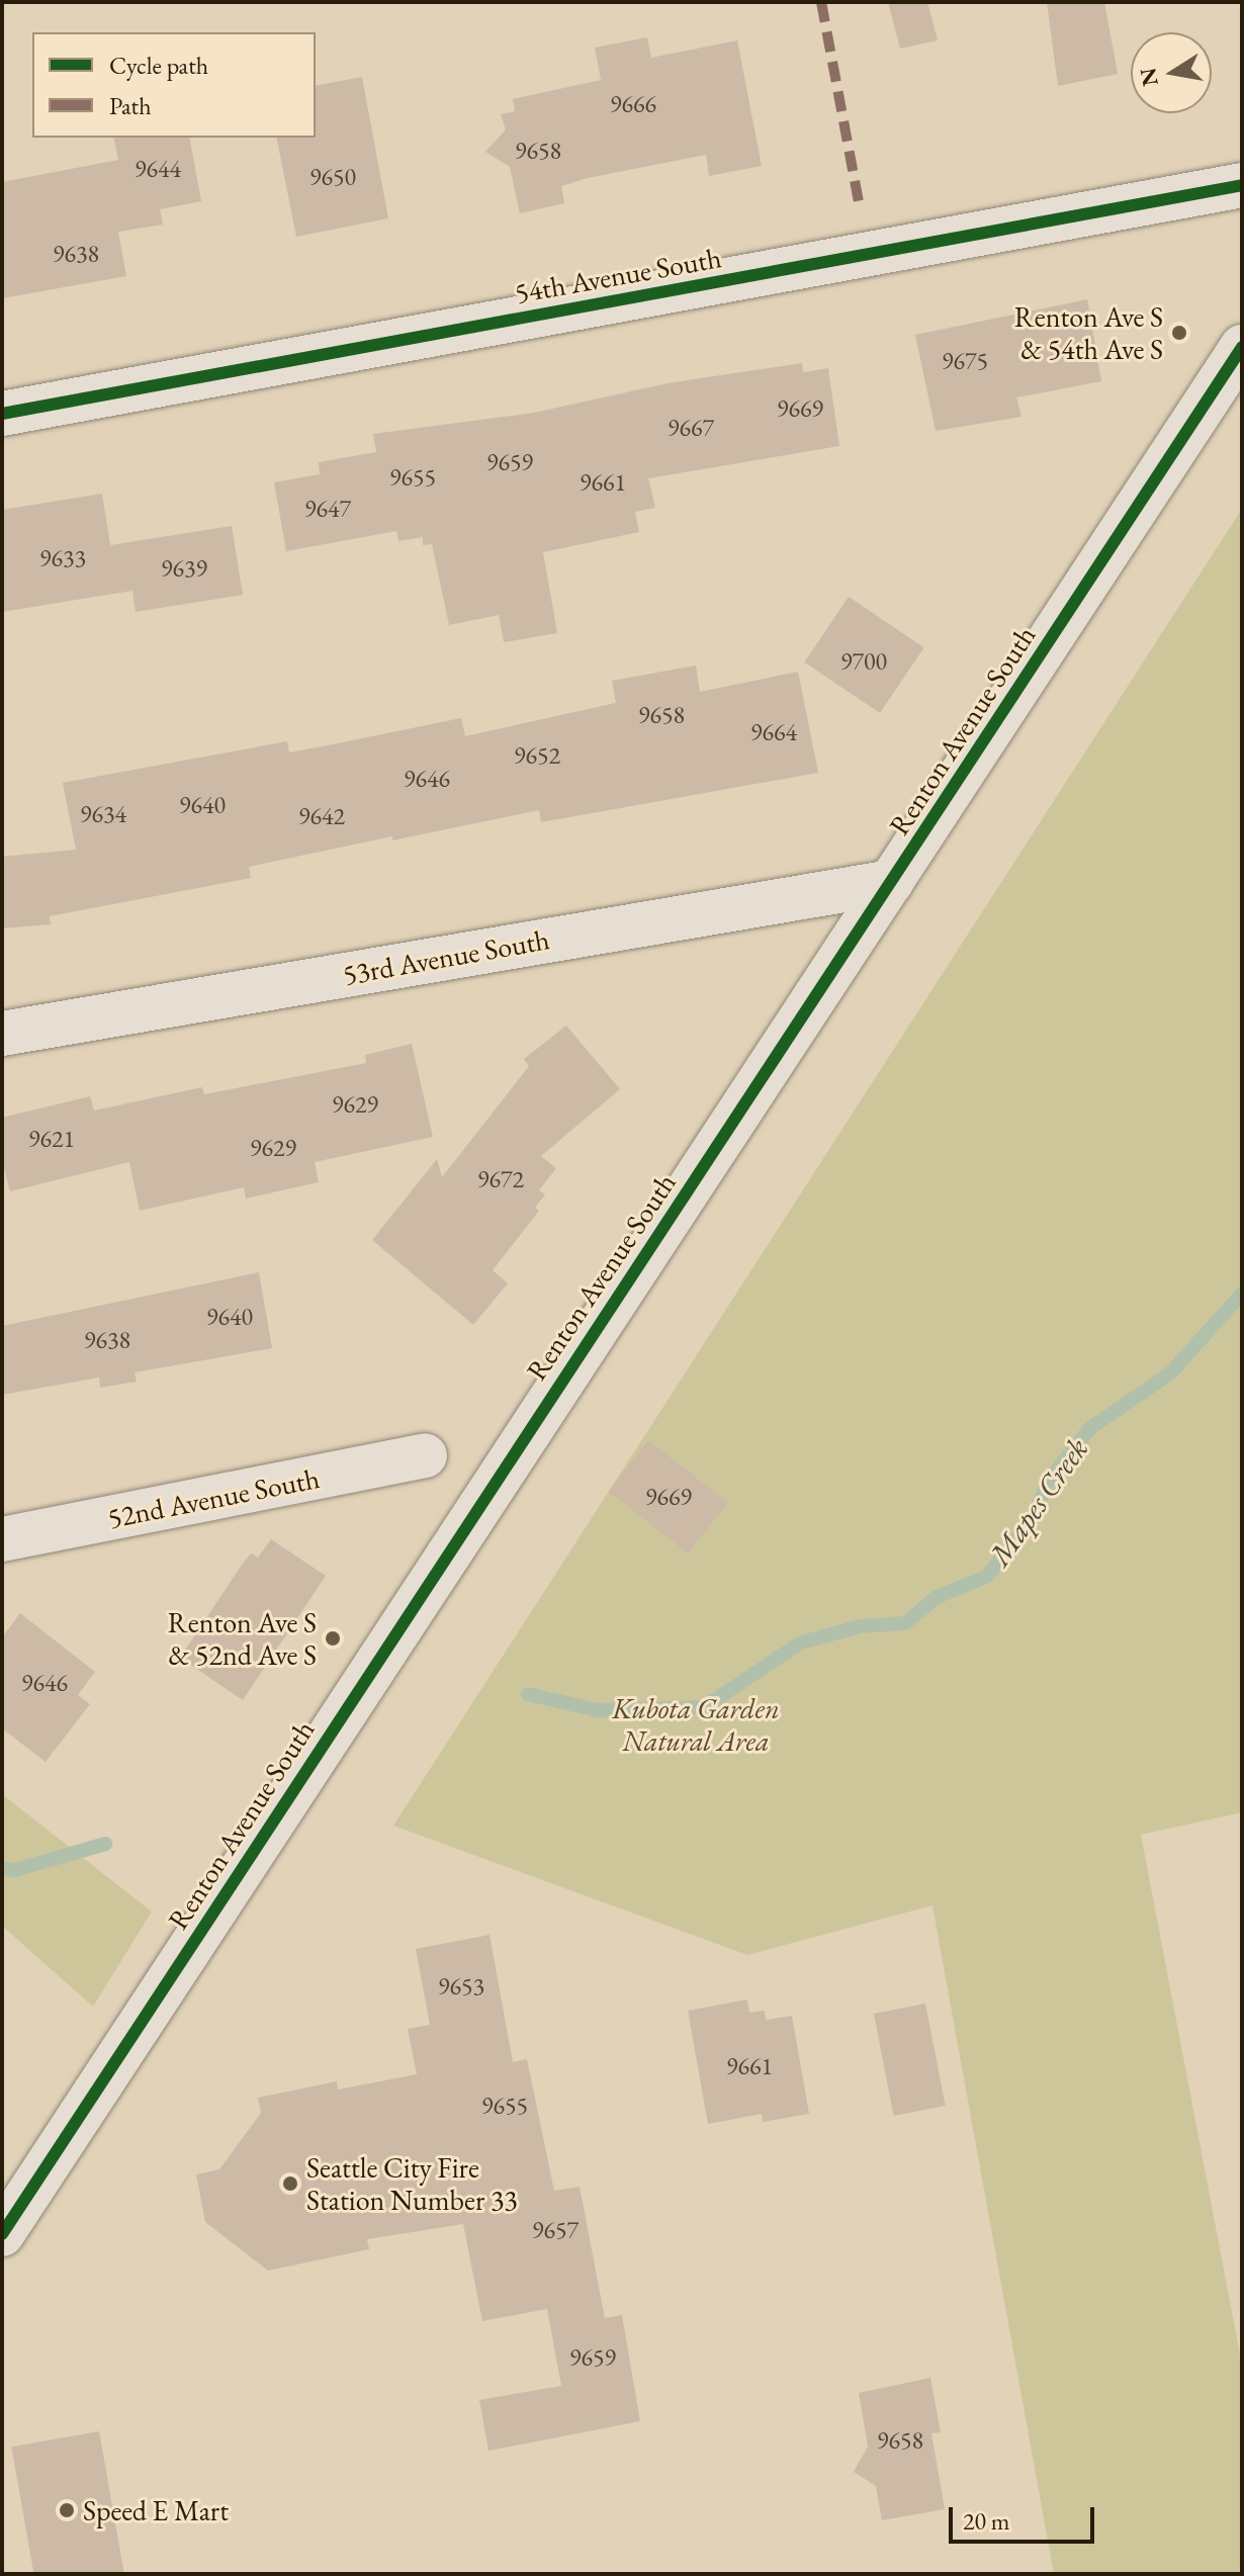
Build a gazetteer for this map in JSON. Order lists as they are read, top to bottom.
{
  "streets": {
    "street": [
      "54th Avenue South",
      "Renton Avenue South",
      "53rd Avenue South",
      "52nd Avenue South"
    ]
  },
  "crossings": [
    ["Renton Avenue South", "53rd Avenue South"]
  ],
  "water": ["Mapes Creek"],
  "parks": ["Kubota Garden Natural Area"],
  "places": [
    "Renton Ave S & 54th Ave S",
    "Renton Ave S & 52nd Ave S",
    "Seattle City Fire Station Number 33",
    "Speed E Mart"
  ],
  "house_numbers": [
    "9666",
    "9658",
    "9644",
    "9650",
    "9638",
    "9675",
    "9669",
    "9667",
    "9659",
    "9655",
    "9661",
    "9647",
    "9633",
    "9639",
    "9700",
    "9658",
    "9664",
    "9652",
    "9646",
    "9640",
    "9634",
    "9642",
    "9629",
    "9621",
    "9629",
    "9672",
    "9640",
    "9638",
    "9669",
    "9646",
    "9653",
    "9661",
    "9655",
    "9657",
    "9659",
    "9658"
  ],
  "legend": ["Cycle path", "Path"],
  "scale_bar": "20 m",
  "north": "left"
}
